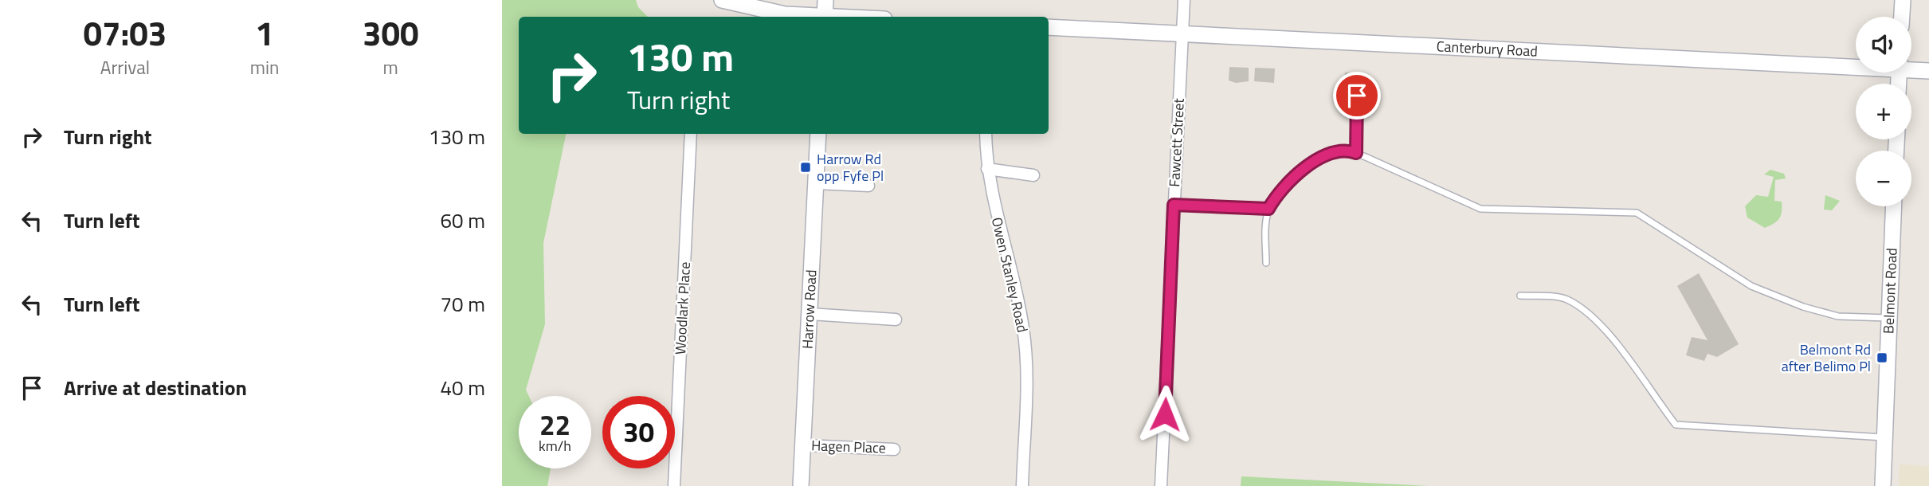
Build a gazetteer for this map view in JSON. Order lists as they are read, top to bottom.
{
  "streets": {
    "main road": ["Canterbury Road", "Belmont Road", "Harrow Road"],
    "street": [
      "Fawcett Street",
      "Owen Stanley Road",
      "Woodlark Place",
      "Hagen Place"
    ]
  },
  "crossings": [
    ["Canterbury Road", "Fawcett Street"],
    ["Harrow Road", "Hagen Place"]
  ],
  "places": {
    "transit": ["Harrow Rd opp Fyfe Pl", "Belmont Rd after Belimo Pl"]
  },
  "page": {
    "eta": [
      "07:03",
      "Arrival",
      "1",
      "min",
      "300",
      "m"
    ],
    "map_buttons": ["+", "−"],
    "turn": ["130 m", "Turn right"],
    "list": [
      {
        "name": "Turn right",
        "value": "130 m"
      },
      {
        "name": "Turn left",
        "value": "60 m"
      },
      {
        "name": "Turn left",
        "value": "70 m"
      },
      {
        "name": "Arrive at destination",
        "value": "40 m"
      }
    ],
    "speed": "22 km/h",
    "limit": "30"
  }
}
